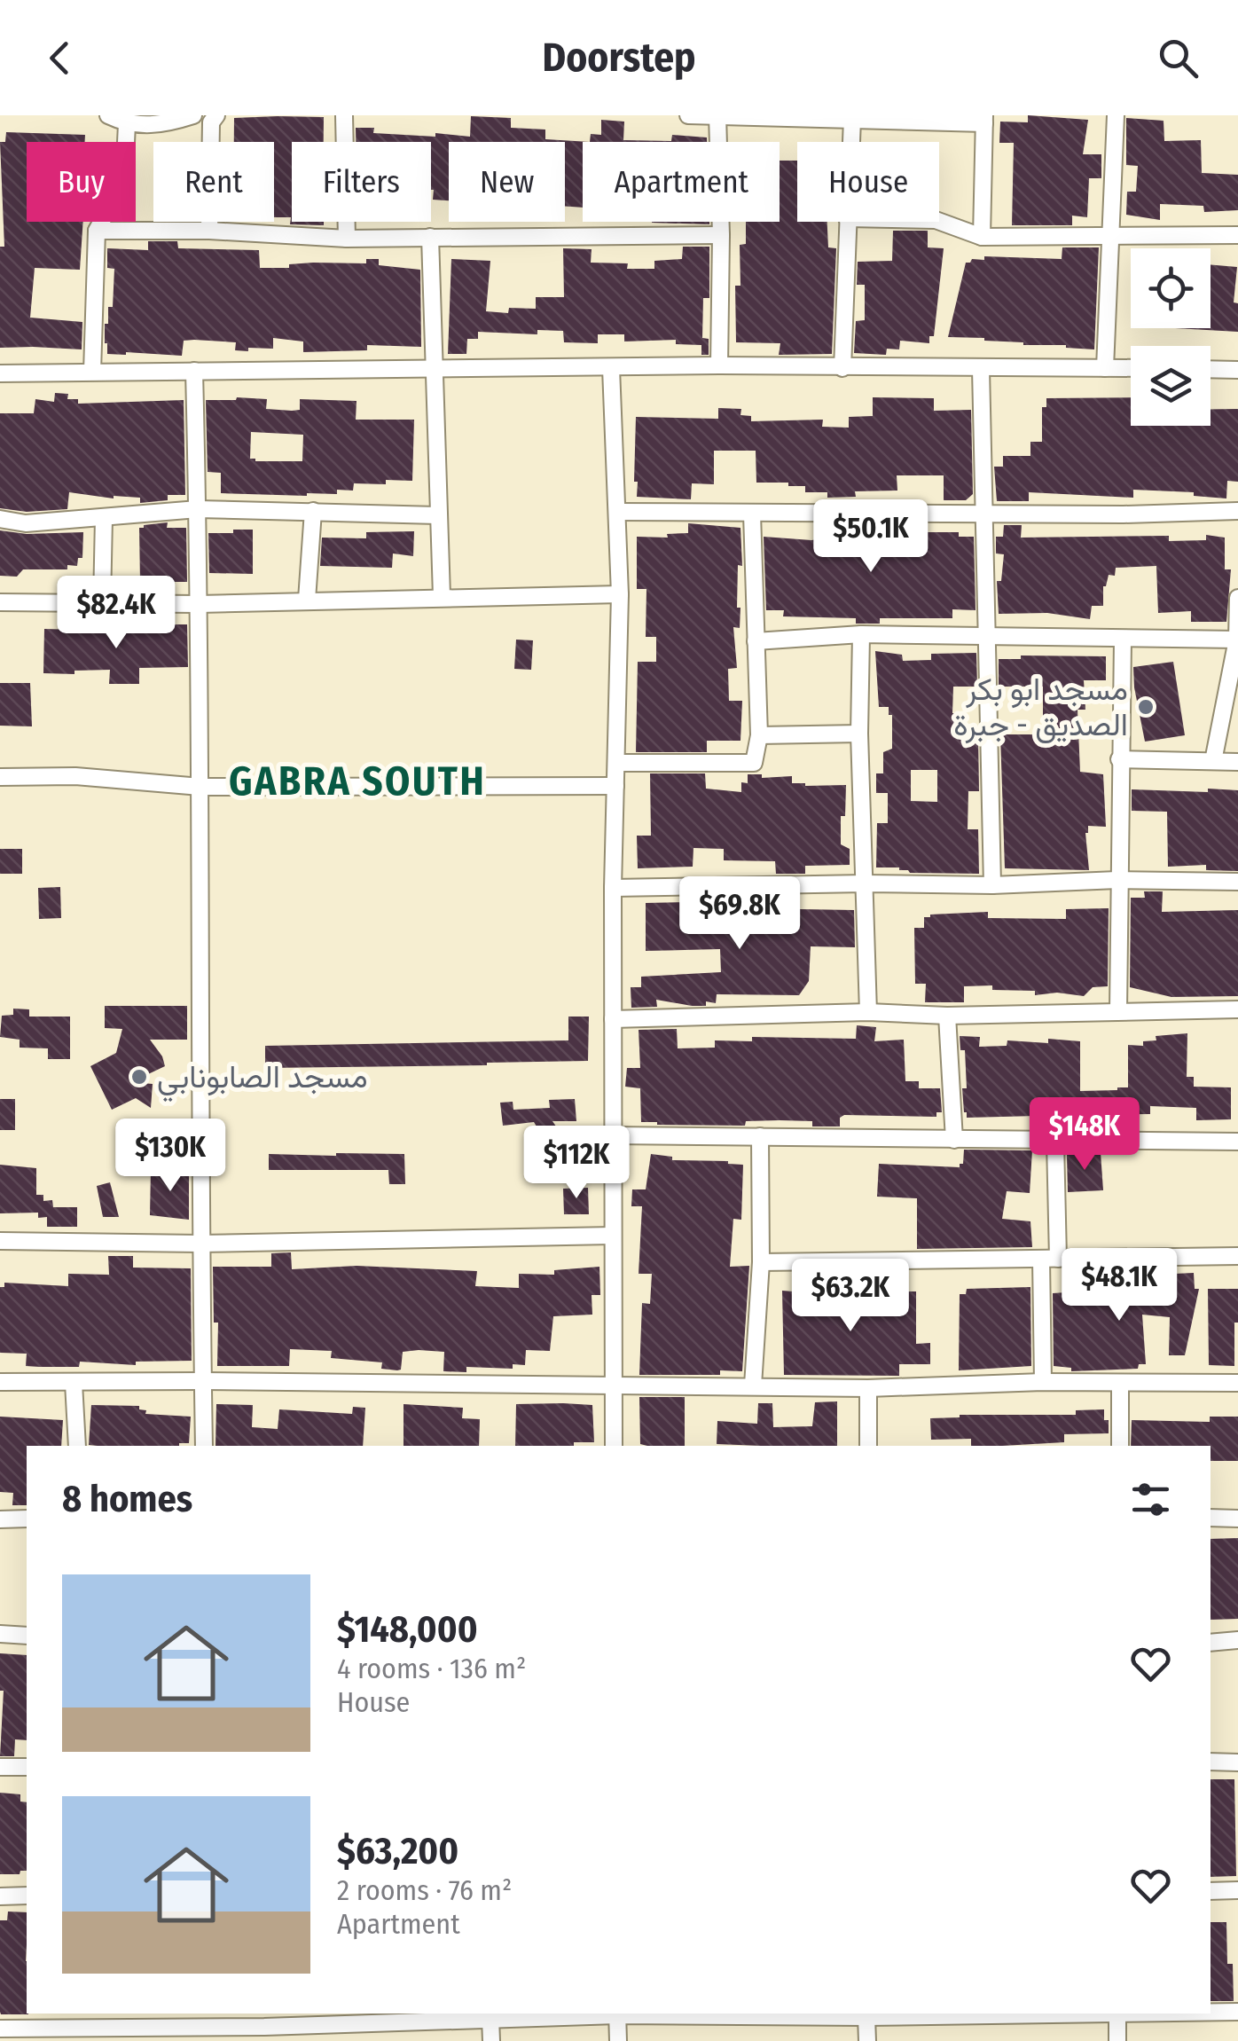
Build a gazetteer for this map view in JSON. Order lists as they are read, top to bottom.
{
  "districts": ["GABRA SOUTH"],
  "places": ["مسجد ابو بكر الصديق - جبرة", "مسجد الصابونابي"],
  "page": {
    "header": "Doorstep",
    "chip": [
      "Buy",
      "Rent",
      "Filters",
      "New",
      "Apartment",
      "House"
    ],
    "price": [
      "$50.1K",
      "$82.4K",
      "$69.8K",
      "$148K",
      "$130K",
      "$112K",
      "$48.1K",
      "$63.2K"
    ],
    "heading": "8 homes",
    "list": [
      {
        "name": "$148,000",
        "note": "4 rooms · 136 m² · House"
      },
      {
        "name": "$63,200",
        "note": "2 rooms · 76 m² · Apartment"
      }
    ]
  }
}
